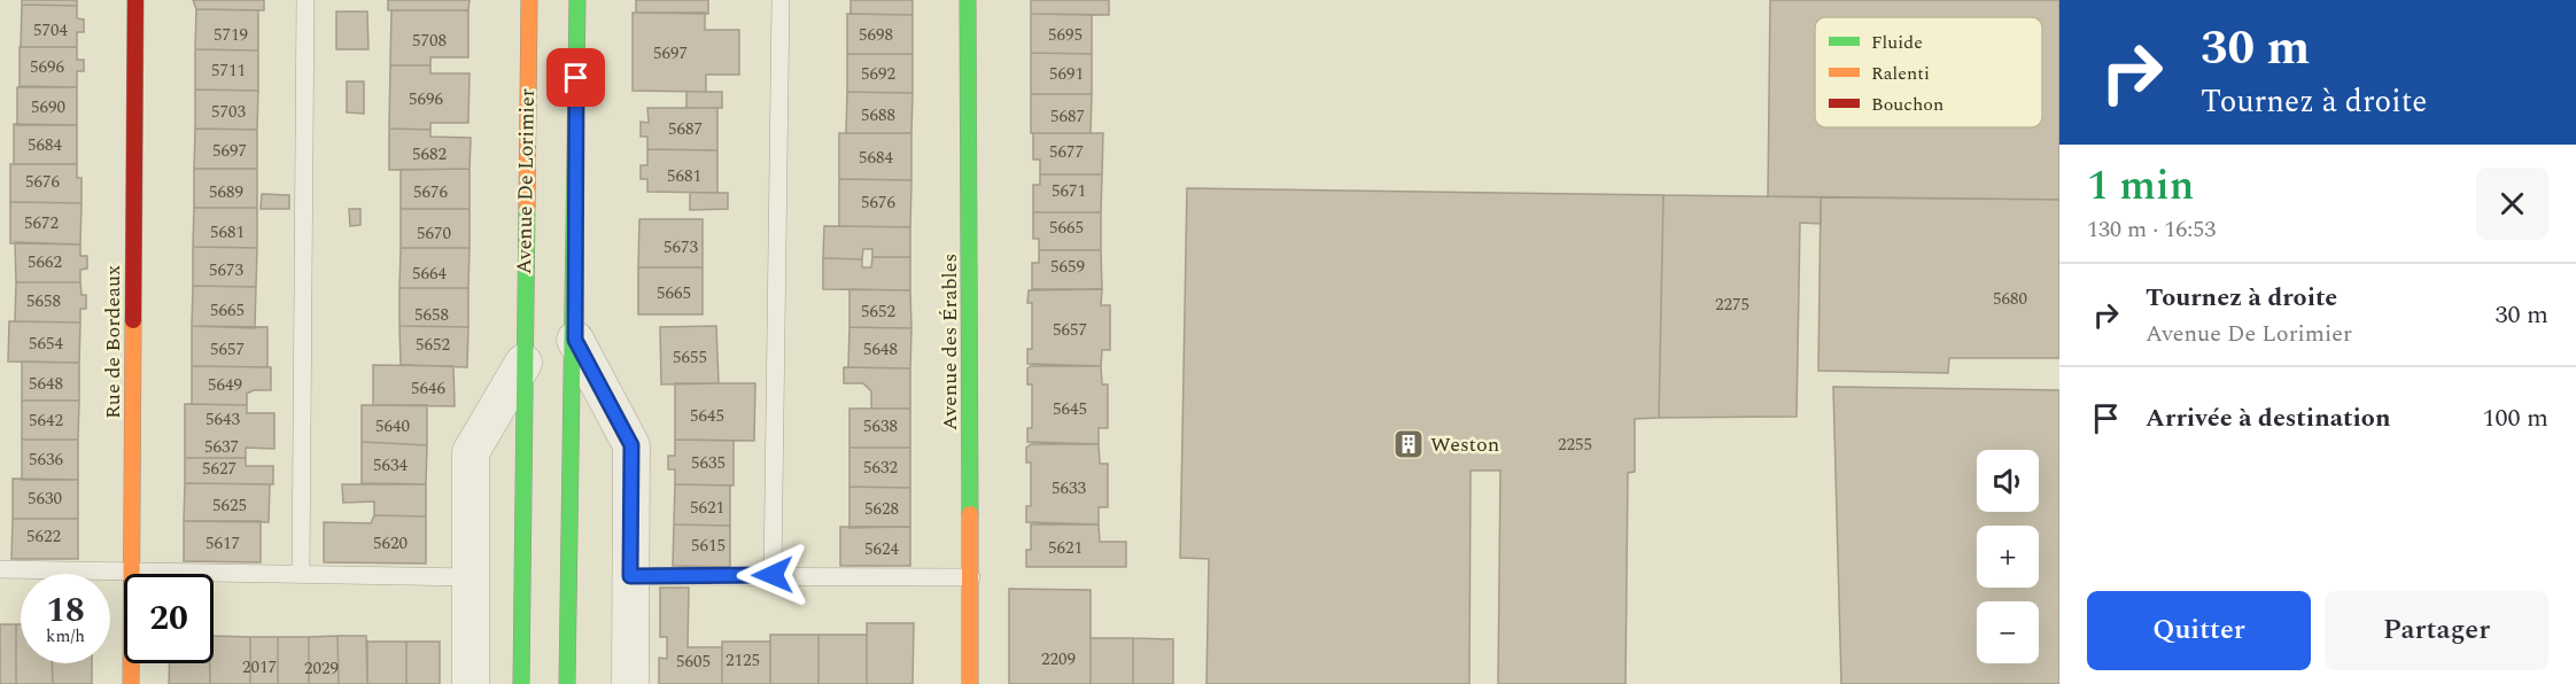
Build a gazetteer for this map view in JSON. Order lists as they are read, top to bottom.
{
  "streets": {
    "street": ["Avenue De Lorimier", "Rue de Bordeaux", "Avenue des Érables"]
  },
  "places": {
    "building": ["Weston"]
  },
  "house_numbers": [
    "5704",
    "5719",
    "5698",
    "5695",
    "5708",
    "5697",
    "5696",
    "5711",
    "5692",
    "5691",
    "5696",
    "5690",
    "5703",
    "5688",
    "5687",
    "5687",
    "5684",
    "5697",
    "5677",
    "5682",
    "5684",
    "5681",
    "5676",
    "5671",
    "5689",
    "5676",
    "5676",
    "5672",
    "5665",
    "5681",
    "5670",
    "5673",
    "5662",
    "5659",
    "5673",
    "5664",
    "5665",
    "5680",
    "5658",
    "2275",
    "5665",
    "5652",
    "5658",
    "5657",
    "5654",
    "5652",
    "5657",
    "5648",
    "5655",
    "5648",
    "5649",
    "5646",
    "5645",
    "5645",
    "5643",
    "5642",
    "5640",
    "5638",
    "2255",
    "5637",
    "5636",
    "5635",
    "5634",
    "5632",
    "5627",
    "5633",
    "5630",
    "5625",
    "5621",
    "5628",
    "5622",
    "5617",
    "5620",
    "5615",
    "5621",
    "5624",
    "2209",
    "2125",
    "5605",
    "2017",
    "2029"
  ],
  "legend": ["Fluide", "Ralenti", "Bouchon"],
  "page": {
    "turn": ["30 m", "Tournez à droite"],
    "heading": ["1 min", "130 m · 16:53"],
    "list": [
      {
        "name": "Tournez à droite",
        "note": "Avenue De Lorimier",
        "value": "30 m"
      },
      {
        "name": "Arrivée à destination",
        "value": "100 m"
      }
    ],
    "map_buttons": ["+", "−"],
    "speed": "18 km/h",
    "limit": "20",
    "buttons": ["Quitter", "Partager"]
  }
}
